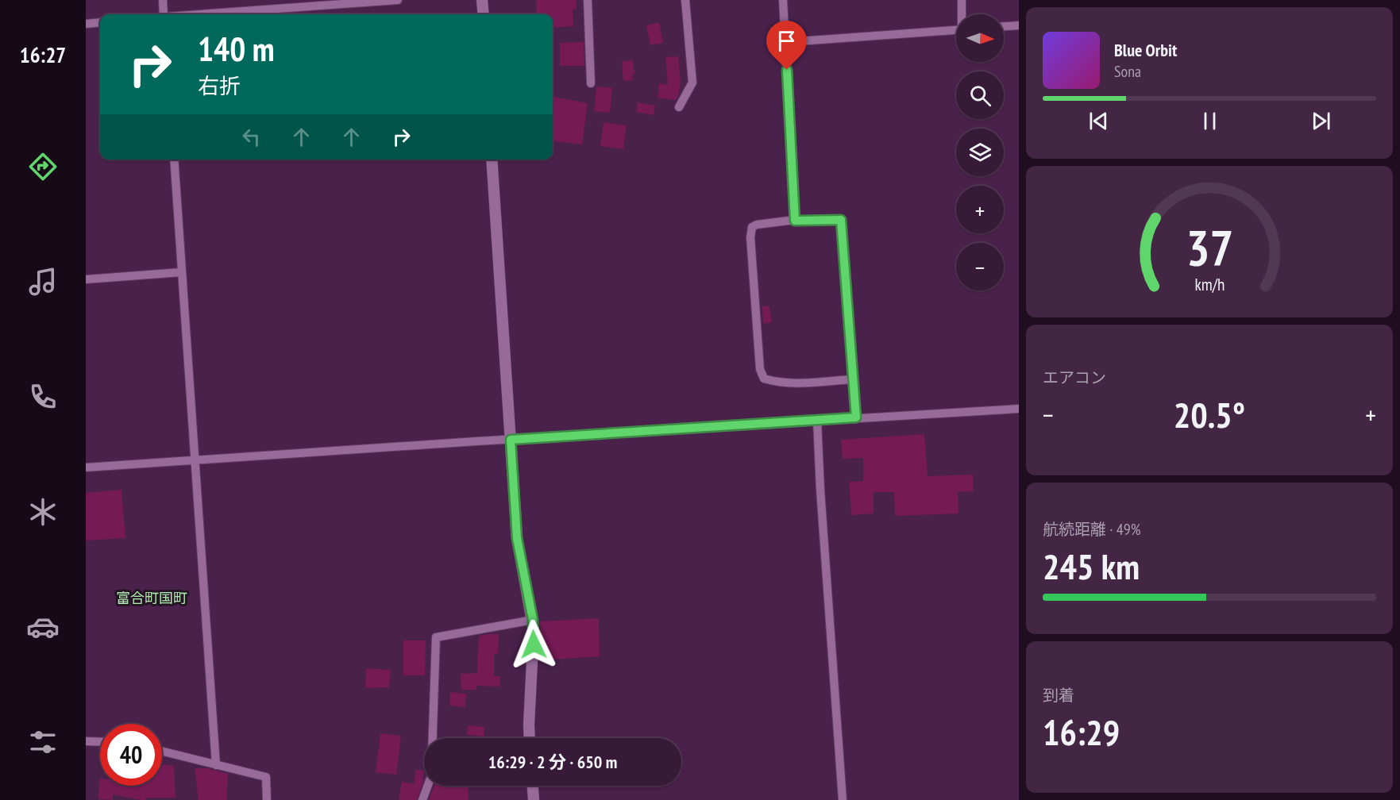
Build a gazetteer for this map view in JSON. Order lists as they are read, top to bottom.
{
  "districts": ["富合町国町"],
  "north": "right",
  "page": {
    "tabs": "16:27",
    "map_buttons": ["+", "−"],
    "turn": ["140 m", "右折"],
    "song": ["Blue Orbit", "Sona"],
    "tile": [
      "エアコン",
      ["航続距離 · 49%", "245 km"],
      ["到着", "16:29"]
    ],
    "heat": ["−", "20.5°", "+"],
    "limit": "40",
    "trip": "16:29 · 2 分 · 650 m",
    "gauge": ["37", "km/h"]
  }
}
